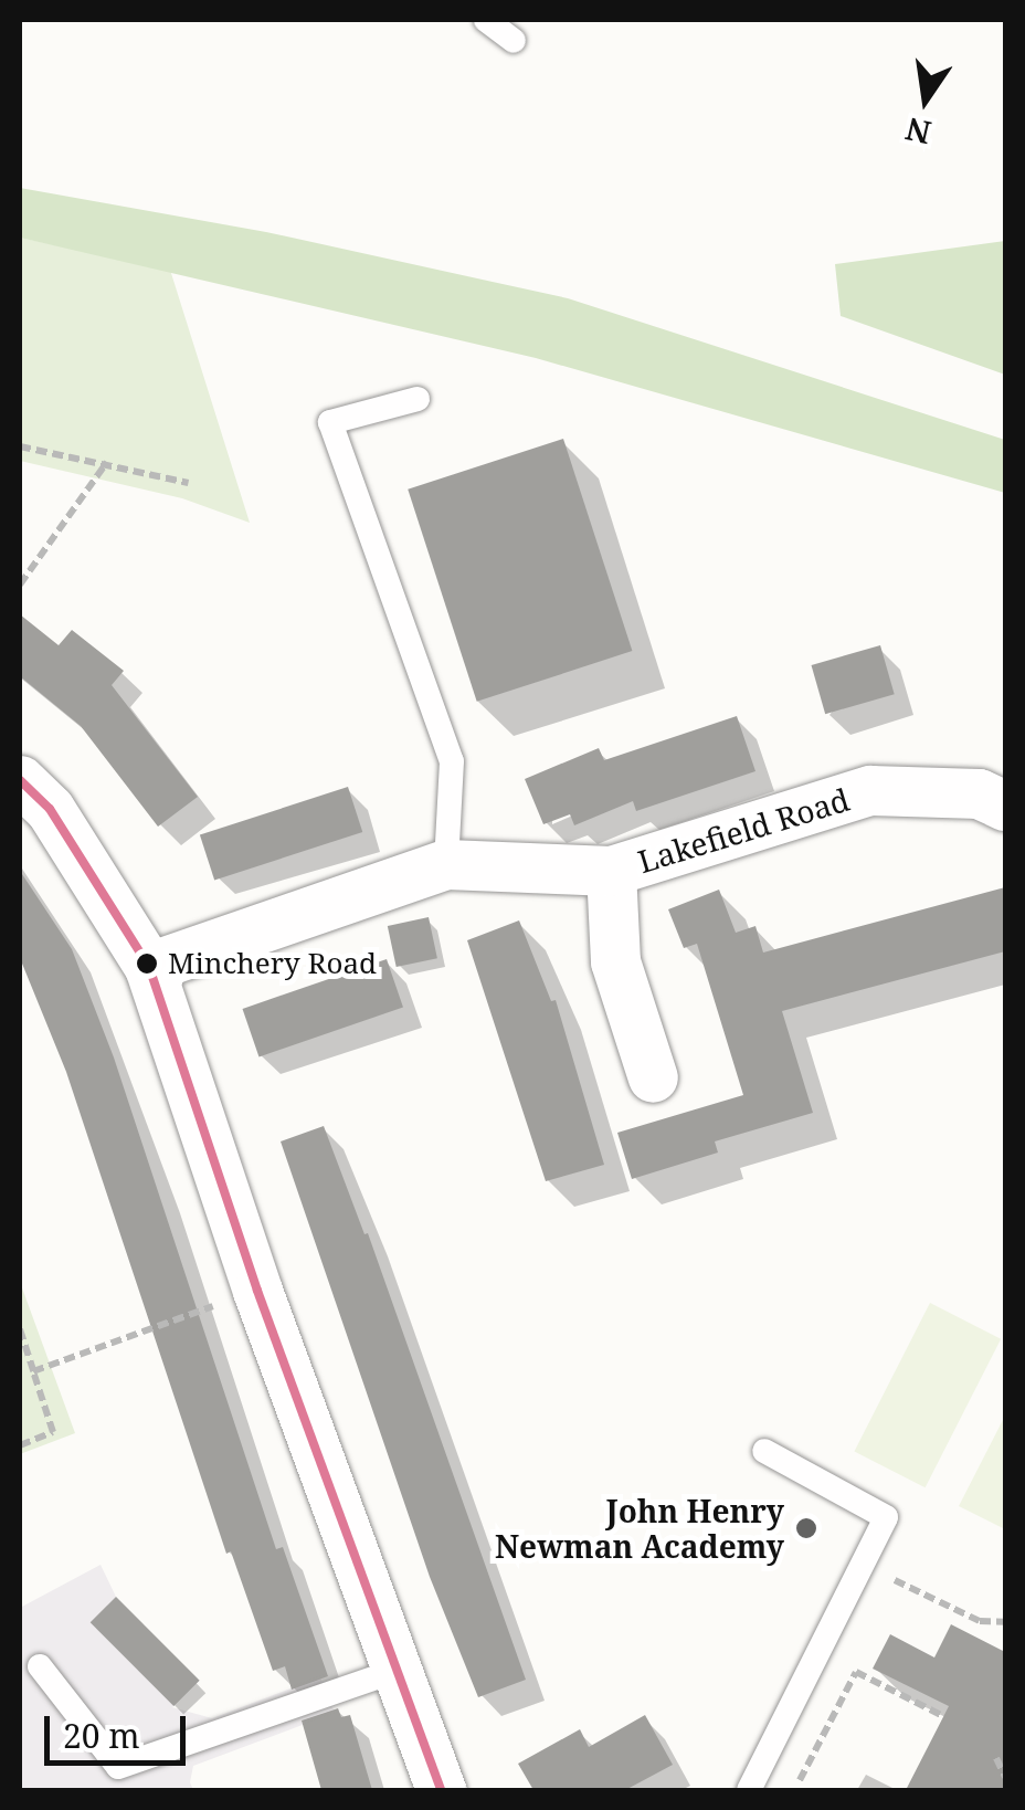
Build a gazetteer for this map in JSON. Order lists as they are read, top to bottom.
{
  "streets": {
    "street": ["Lakefield Road"]
  },
  "places": ["Minchery Road", "John Henry Newman Academy"],
  "scale_bar": "20 m",
  "north": "bottom"
}
